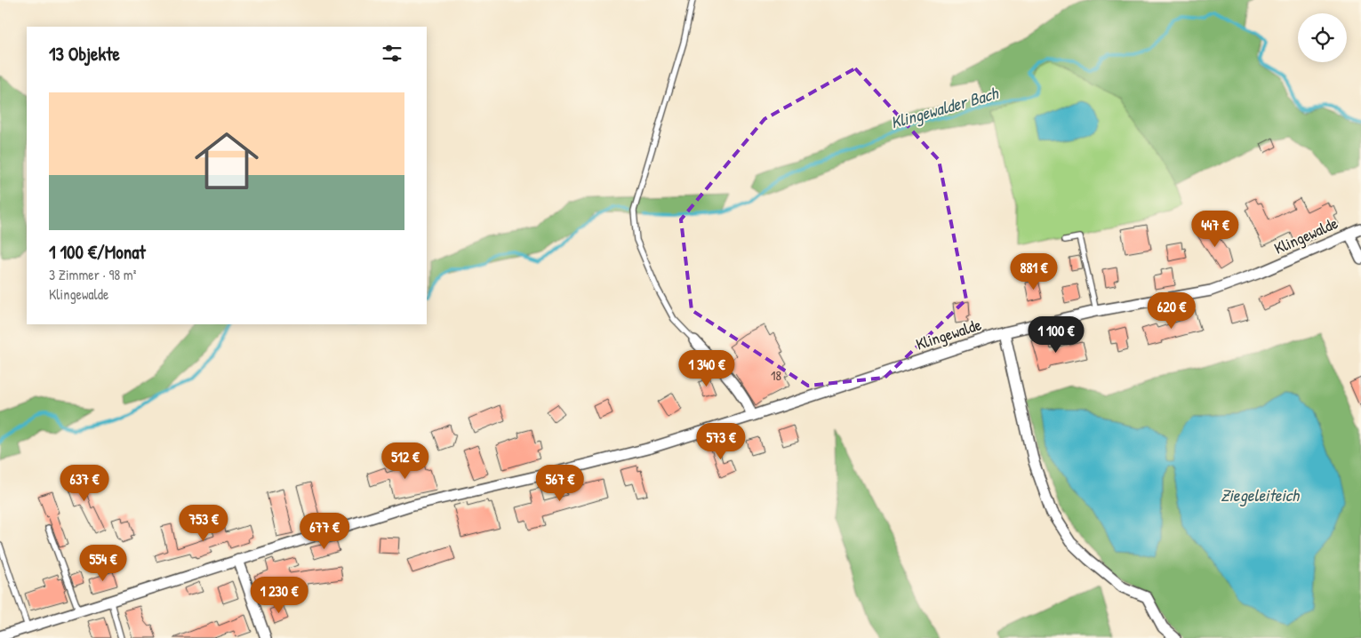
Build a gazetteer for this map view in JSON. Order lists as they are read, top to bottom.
{
  "streets": {
    "street": ["Klingewalde"]
  },
  "water": ["Klingewalder Bach", "Ziegeleiteich"],
  "house_numbers": ["18"],
  "page": {
    "heading": "13 Objekte",
    "list": [
      {
        "name": "1 100 €/Monat",
        "note": "3 Zimmer · 98 m² · Klingewalde"
      }
    ],
    "price": [
      "447 €",
      "881 €",
      "620 €",
      "1 100 €",
      "1 340 €",
      "573 €",
      "512 €",
      "637 €",
      "567 €",
      "753 €",
      "677 €",
      "554 €",
      "1 230 €"
    ]
  }
}
